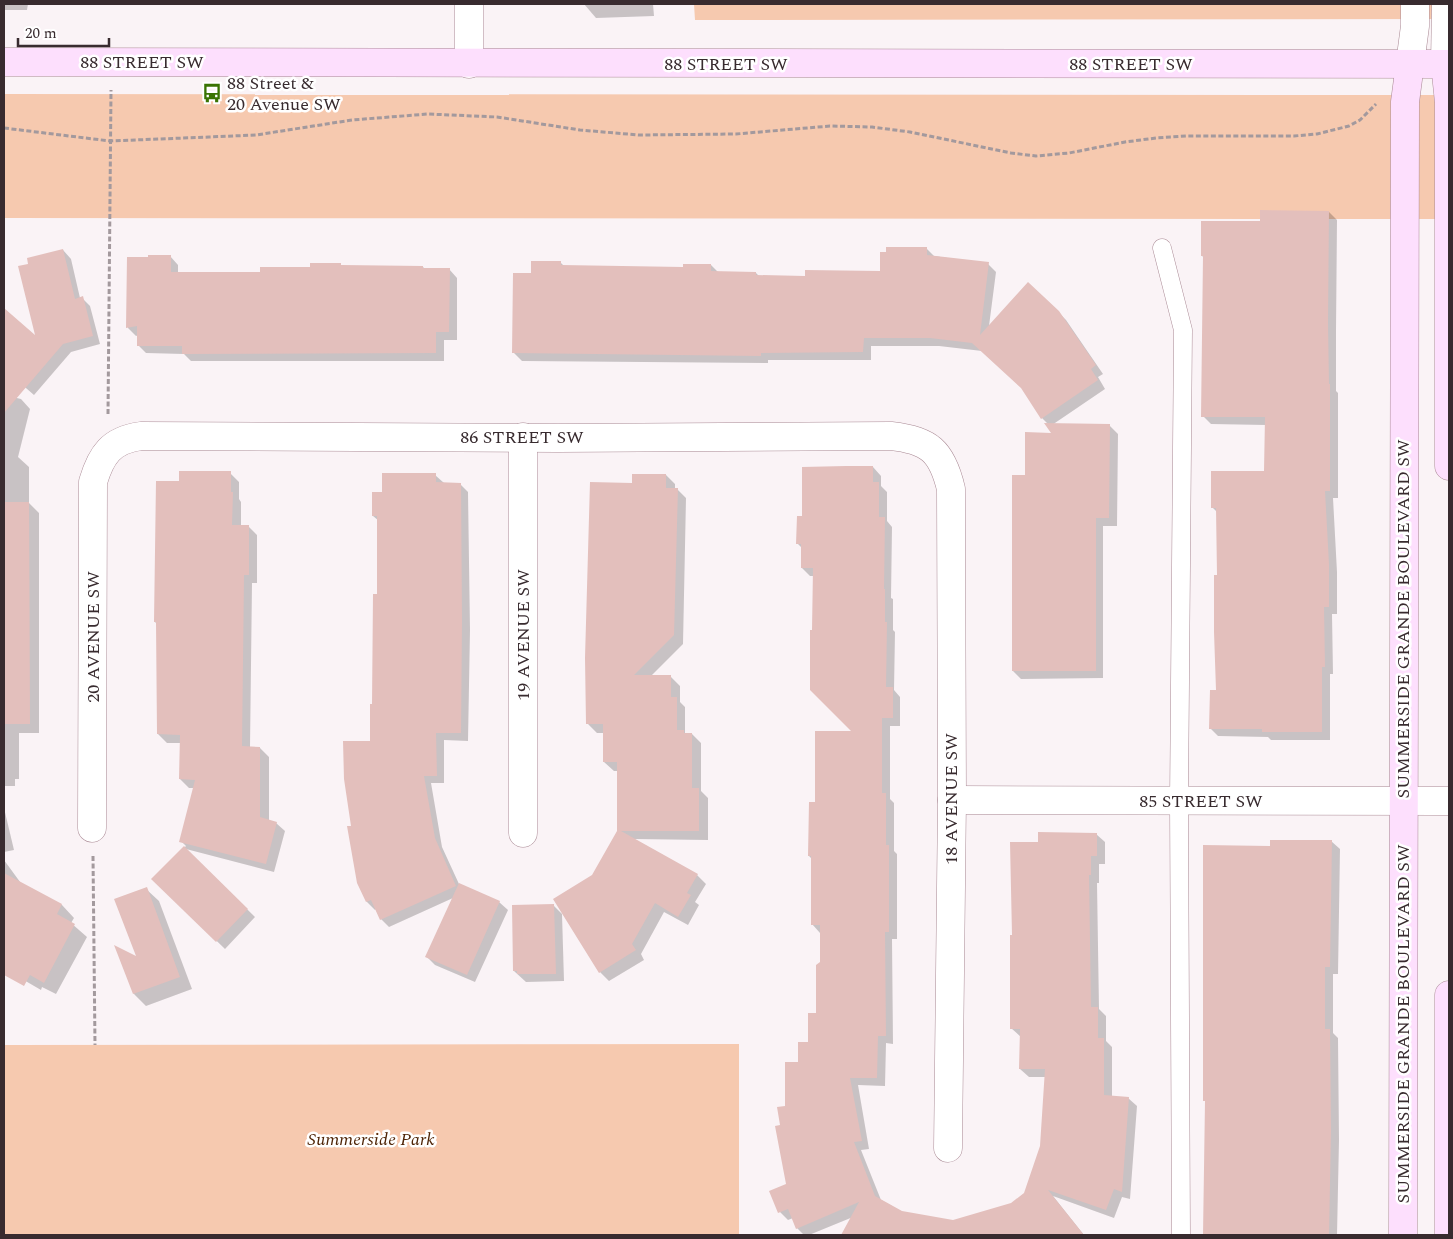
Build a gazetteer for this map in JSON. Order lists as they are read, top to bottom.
{
  "streets": {
    "street": [
      "88 STREET SW",
      "86 STREET SW",
      "SUMMERSIDE GRANDE BOULEVARD SW",
      "19 AVENUE SW",
      "20 AVENUE SW",
      "18 AVENUE SW",
      "85 STREET SW"
    ]
  },
  "crossings": [
    ["88 STREET SW", "SUMMERSIDE GRANDE BOULEVARD SW"],
    ["86 STREET SW", "19 AVENUE SW"],
    ["86 STREET SW", "20 AVENUE SW"],
    ["86 STREET SW", "18 AVENUE SW"],
    ["SUMMERSIDE GRANDE BOULEVARD SW", "85 STREET SW"],
    ["18 AVENUE SW", "85 STREET SW"]
  ],
  "parks": ["Summerside Park"],
  "places": {
    "bus stop": ["88 Street & 20 Avenue SW"]
  },
  "scale_bar": "20 m"
}
